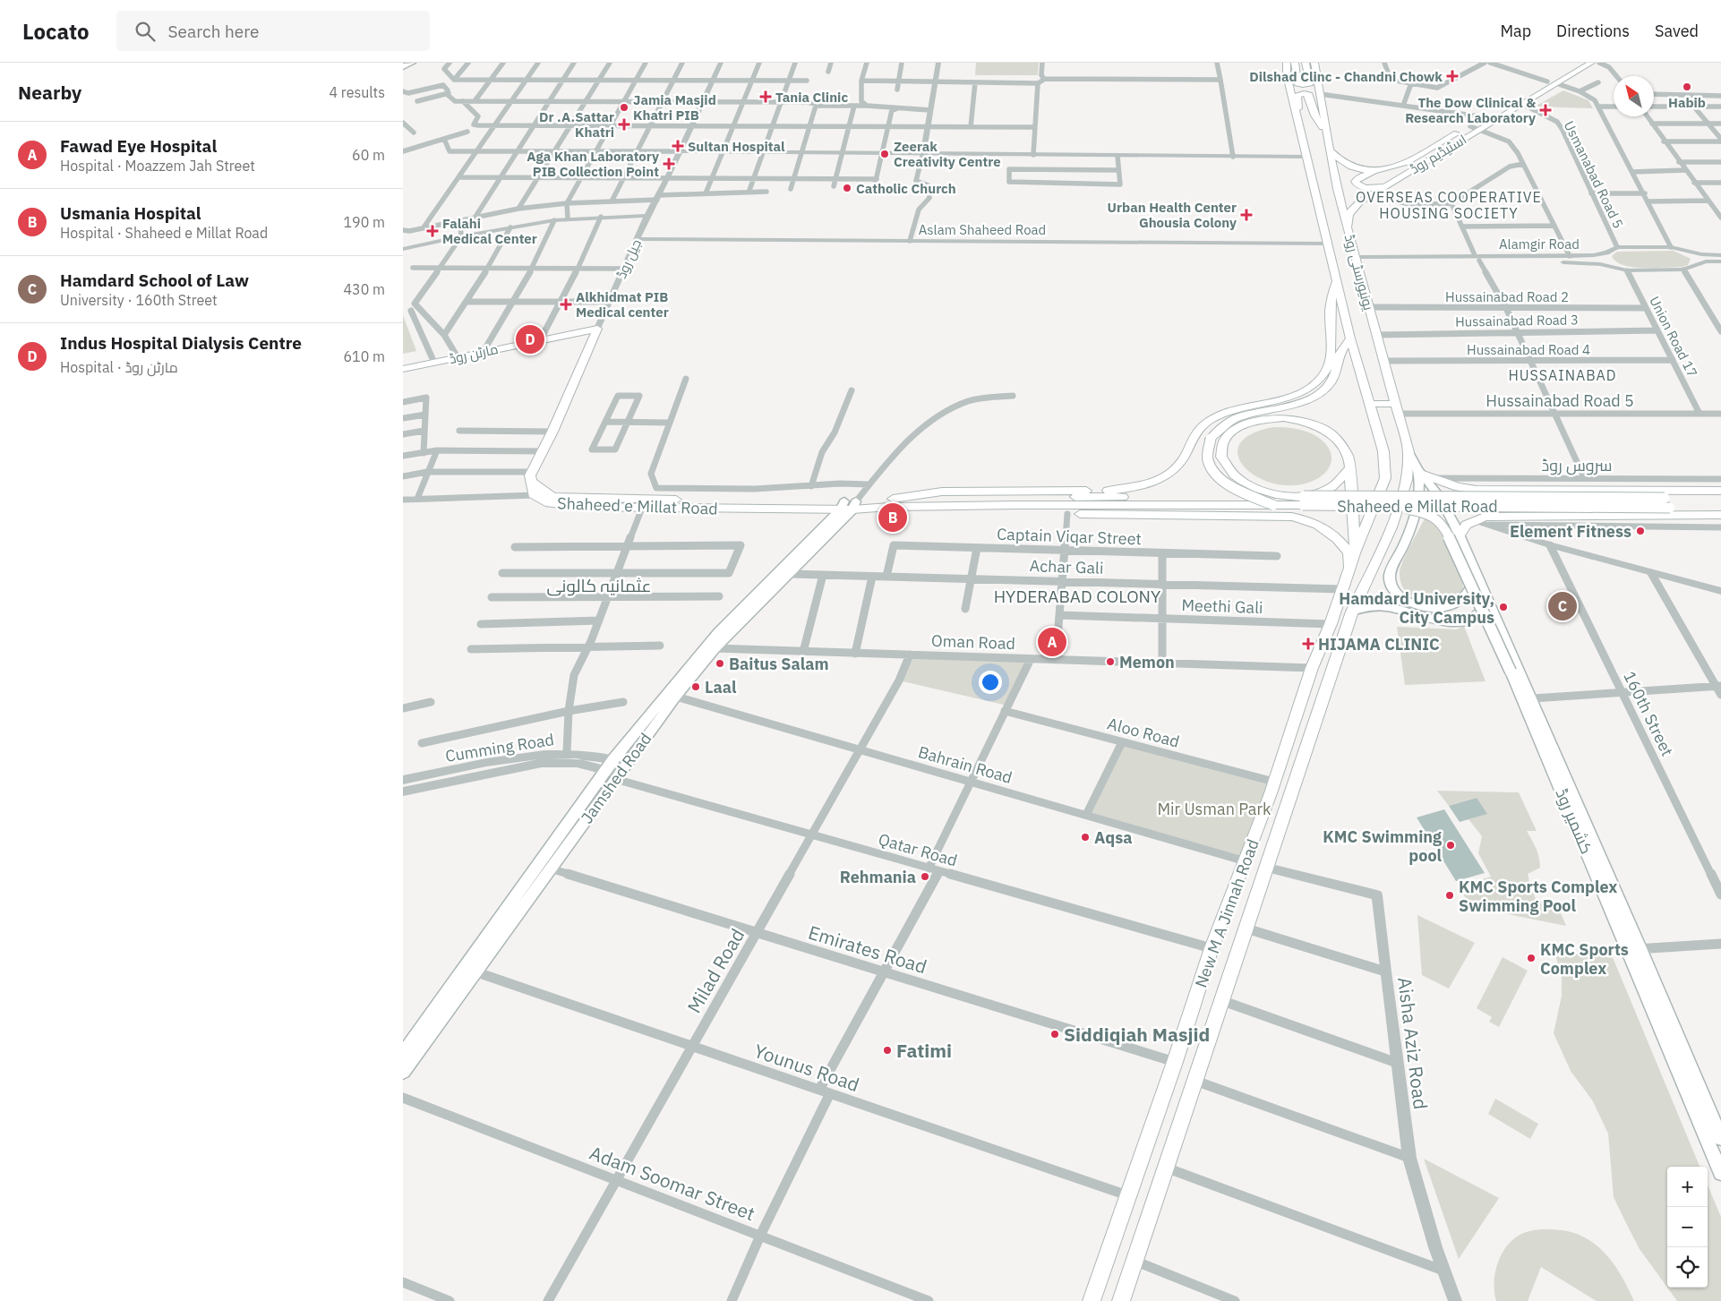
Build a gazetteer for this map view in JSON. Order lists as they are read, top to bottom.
{
  "streets": {
    "main road": [
      "اسٹیڈیم روڈ",
      "جیل روڈ",
      "یونیورسٹی روڈ",
      "مارٹن روڈ",
      "Shaheed e Millat Road",
      "Jamshed Road",
      "کشمیر روڈ",
      "New M A Jinnah Road"
    ],
    "street": [
      "Usmanabad Road 5",
      "Aslam Shaheed Road",
      "Alamgir Road",
      "Hussainabad Road 2",
      "Hussainabad Road 3",
      "Union Road 17",
      "Hussainabad Road 4",
      "Hussainabad Road 5",
      "سروس روڈ",
      "Captain Viqar Street",
      "Achar Gali",
      "Meethi Gali",
      "Oman Road",
      "160th Street",
      "Aloo Road",
      "Cumming Road",
      "Bahrain Road",
      "Qatar Road",
      "Emirates Road",
      "Milad Road",
      "Aisha Aziz Road",
      "Younus Road",
      "Adam Soomar Street"
    ]
  },
  "crossings": [
    ["اسٹیڈیم روڈ", "Usmanabad Road 5"],
    ["اسٹیڈیم روڈ", "یونیورسٹی روڈ"],
    ["Usmanabad Road 5", "Alamgir Road"],
    ["Aslam Shaheed Road", "جیل روڈ"],
    ["Aslam Shaheed Road", "یونیورسٹی روڈ"],
    ["Alamgir Road", "یونیورسٹی روڈ"],
    ["Alamgir Road", "Union Road 17"],
    ["جیل روڈ", "مارٹن روڈ"],
    ["جیل روڈ", "Shaheed e Millat Road"],
    ["یونیورسٹی روڈ", "Hussainabad Road 2"],
    ["یونیورسٹی روڈ", "Hussainabad Road 3"],
    ["یونیورسٹی روڈ", "Hussainabad Road 4"],
    ["یونیورسٹی روڈ", "Hussainabad Road 5"],
    ["یونیورسٹی روڈ", "کشمیر روڈ"],
    ["یونیورسٹی روڈ", "New M A Jinnah Road"],
    ["Hussainabad Road 2", "Union Road 17"],
    ["Hussainabad Road 3", "Union Road 17"],
    ["Union Road 17", "Hussainabad Road 4"],
    ["Union Road 17", "Hussainabad Road 5"],
    ["Shaheed e Millat Road", "Jamshed Road"],
    ["Shaheed e Millat Road", "کشمیر روڈ"],
    ["Shaheed e Millat Road", "New M A Jinnah Road"],
    ["Captain Viqar Street", "Achar Gali"],
    ["Achar Gali", "Jamshed Road"],
    ["Achar Gali", "New M A Jinnah Road"],
    ["Meethi Gali", "New M A Jinnah Road"],
    ["Oman Road", "Jamshed Road"],
    ["Oman Road", "New M A Jinnah Road"],
    ["Oman Road", "Milad Road"],
    ["Aloo Road", "New M A Jinnah Road"],
    ["Cumming Road", "Jamshed Road"],
    ["Cumming Road", "Qatar Road"],
    ["Bahrain Road", "Jamshed Road"],
    ["Bahrain Road", "New M A Jinnah Road"],
    ["Bahrain Road", "Milad Road"],
    ["Jamshed Road", "Qatar Road"],
    ["Jamshed Road", "Emirates Road"],
    ["Jamshed Road", "Younus Road"],
    ["Qatar Road", "New M A Jinnah Road"],
    ["Qatar Road", "Milad Road"],
    ["New M A Jinnah Road", "Emirates Road"],
    ["New M A Jinnah Road", "Aisha Aziz Road"],
    ["New M A Jinnah Road", "Younus Road"],
    ["Emirates Road", "Milad Road"],
    ["Milad Road", "Younus Road"],
    ["Milad Road", "Adam Soomar Street"]
  ],
  "districts": [
    "OVERSEAS COOPERATIVE HOUSING SOCIETY",
    "HUSSAINABAD",
    "عثمانیہ کالونی",
    "HYDERABAD COLONY"
  ],
  "parks": ["Mir Usman Park"],
  "places": {
    "health": [
      "Dilshad Clinc - Chandni Chowk",
      "Tania Clinic",
      "The Dow Clinical & Research Laboratory",
      "Dr .A.Sattar Khatri",
      "Sultan Hospital",
      "Aga Khan Laboratory PIB Collection Point",
      "Urban Health Center Ghousia Colony",
      "Falahi Medical Center",
      "Alkhidmat PIB Medical center",
      "HIJAMA CLINIC"
    ],
    "other": [
      "Habib",
      "Jamia Masjid Khatri PIB",
      "Zeerak Creativity Centre",
      "Catholic Church",
      "Element Fitness",
      "Hamdard University, City Campus",
      "Memon",
      "Baitus Salam",
      "Laal",
      "Aqsa",
      "KMC Swimming pool",
      "Rehmania",
      "KMC Sports Complex Swimming Pool",
      "KMC Sports Complex",
      "Siddiqiah Masjid",
      "Fatimi"
    ]
  },
  "north": "top left",
  "page": {
    "header": "Locato",
    "search": "Search here",
    "nav": ["Map", "Directions", "Saved"],
    "heading": ["Nearby", "4 results"],
    "list": [
      {
        "mark": "A",
        "name": "Fawad Eye Hospital",
        "note": "Hospital · Moazzem Jah Street",
        "value": "60 m"
      },
      {
        "mark": "B",
        "name": "Usmania Hospital",
        "note": "Hospital · Shaheed e Millat Road",
        "value": "190 m"
      },
      {
        "mark": "C",
        "name": "Hamdard School of Law",
        "note": "University · 160th Street",
        "value": "430 m"
      },
      {
        "mark": "D",
        "name": "Indus Hospital Dialysis Centre",
        "note": "Hospital · مارٹن روڈ",
        "value": "610 m"
      }
    ],
    "pins": [
      "D",
      "B",
      "C",
      "A"
    ],
    "map_buttons": ["+", "−"]
  }
}
